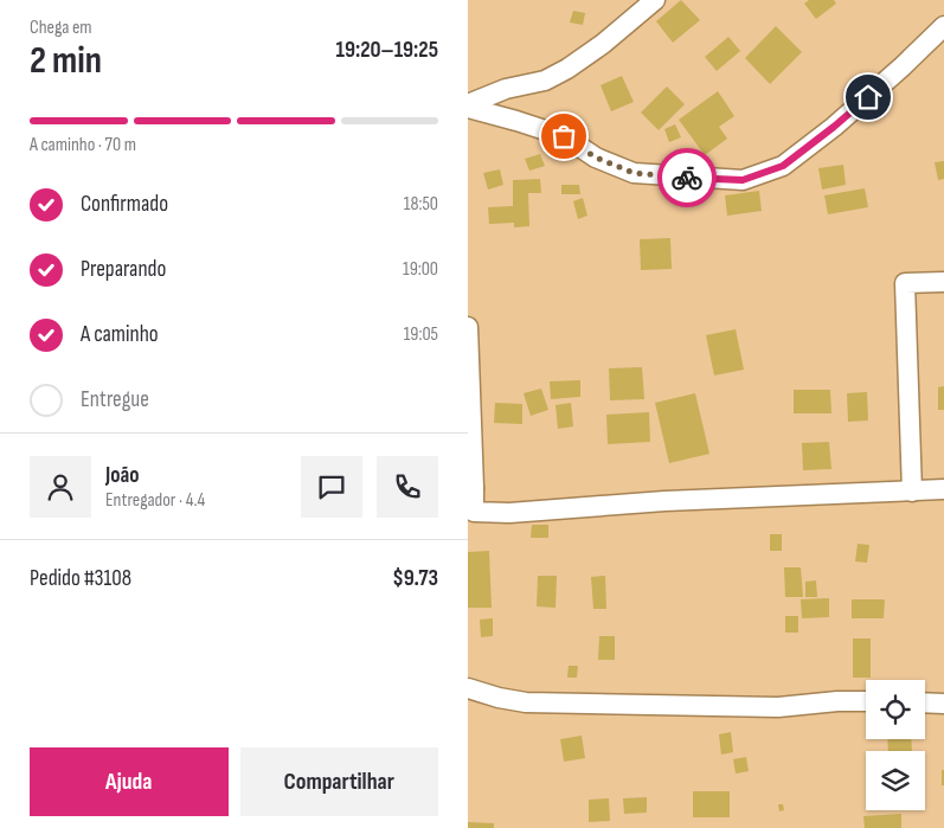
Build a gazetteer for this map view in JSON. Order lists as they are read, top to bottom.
{
  "page": {
    "heading": ["2 min", "Chega em", "19:20–19:25"],
    "panel": [
      "João",
      "Entregador · 4.4",
      "Pedido #3108",
      "$9.73"
    ],
    "bar": "A caminho · 70 m",
    "list": [
      ["Confirmado", "18:50"],
      ["Preparando", "19:00"],
      ["A caminho", "19:05"],
      "Entregue"
    ],
    "buttons": ["Ajuda", "Compartilhar"]
  }
}
